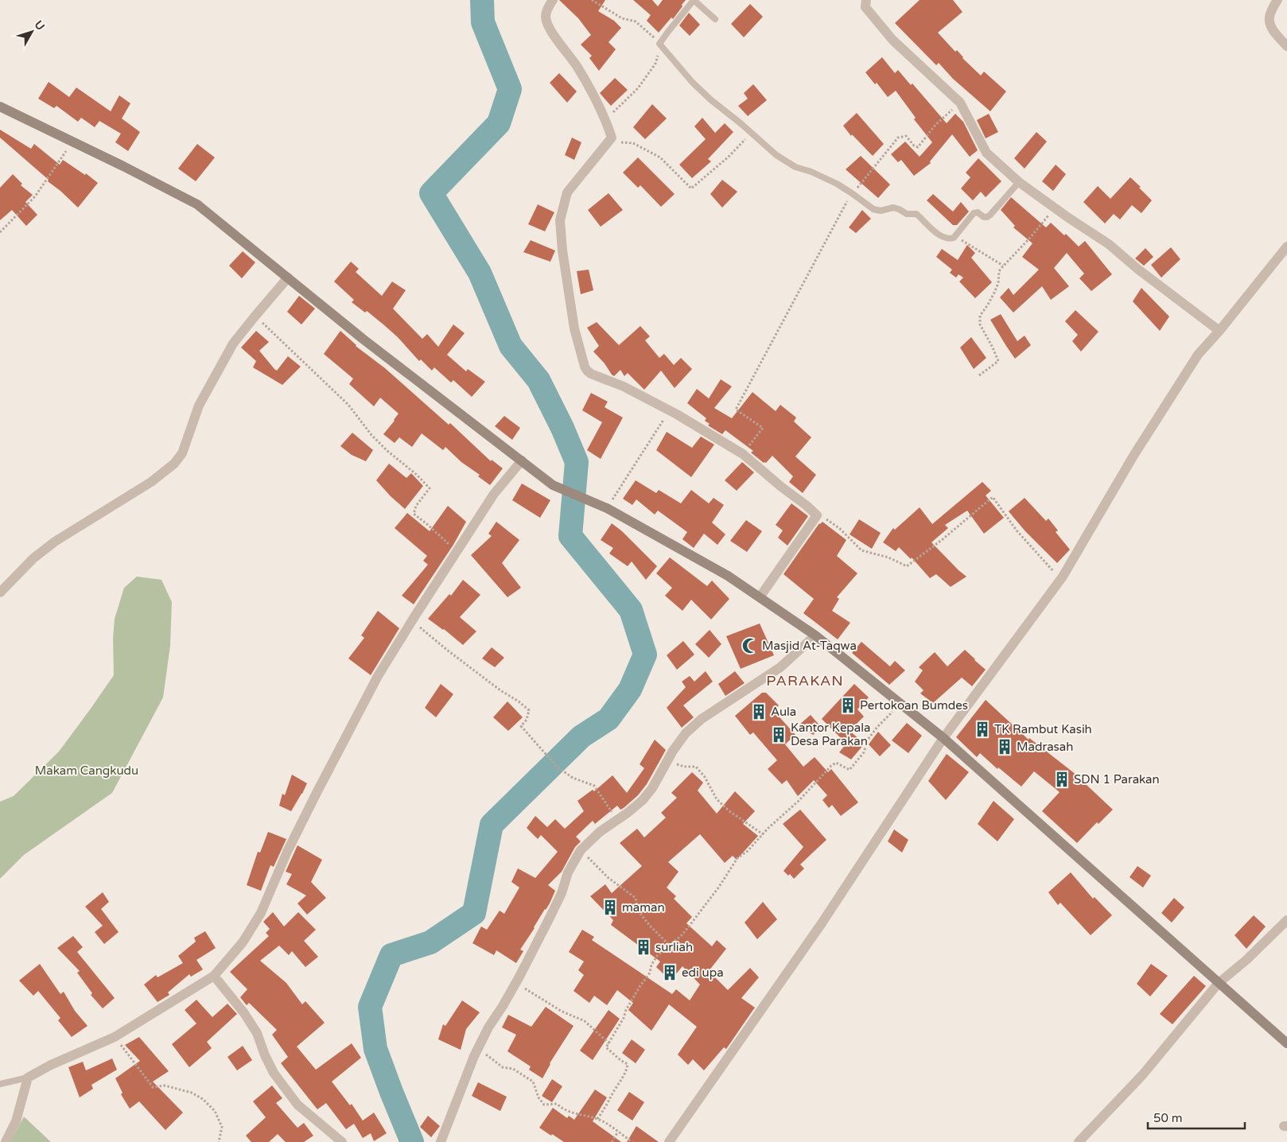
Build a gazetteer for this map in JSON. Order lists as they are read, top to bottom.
{
  "districts": ["PARAKAN"],
  "parks": ["Makam Cangkudu"],
  "places": {
    "mosque": ["Masjid At-Taqwa"],
    "building": [
      "Pertokoan Bumdes",
      "Aula",
      "TK Rambut Kasih",
      "Kantor Kepala Desa Parakan",
      "Madrasah",
      "SDN 1 Parakan",
      "maman",
      "surliah",
      "edi upa"
    ]
  },
  "scale_bar": "50 m",
  "north": "top right"
}
